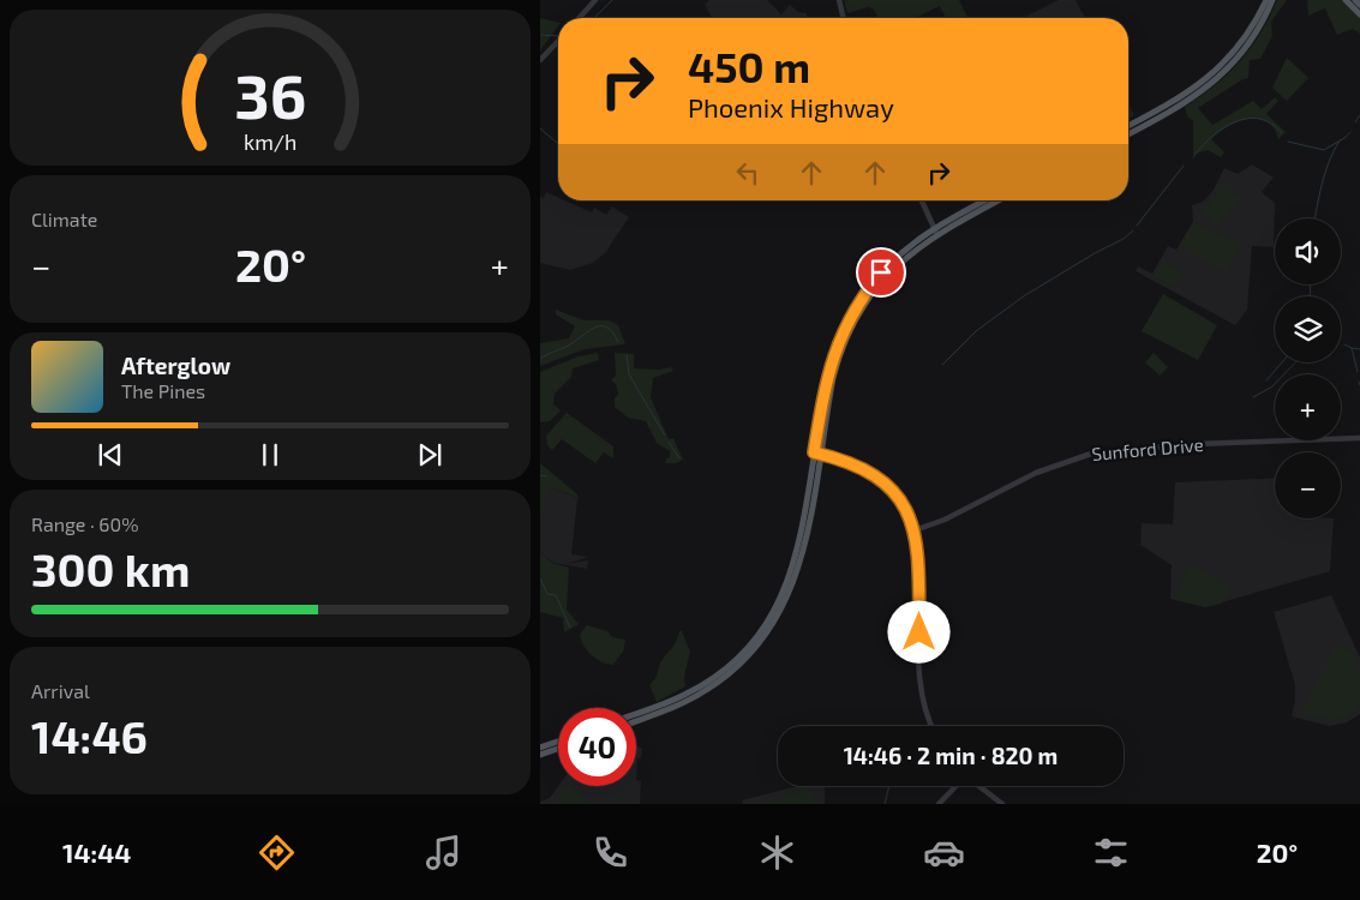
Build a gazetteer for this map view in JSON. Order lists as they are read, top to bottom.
{
  "streets": {
    "street": ["Sunford Drive"]
  },
  "page": {
    "turn": ["450 m", "Phoenix Highway"],
    "tile": [
      "Climate",
      ["Range · 60%", "300 km"],
      ["Arrival", "14:46"]
    ],
    "map_buttons": ["+", "−"],
    "heat": ["−", "20°", "+"],
    "song": ["Afterglow", "The Pines"],
    "limit": "40",
    "trip": "14:46 · 2 min · 820 m",
    "tabs": ["14:44", "20°"],
    "gauge": ["36", "km/h"]
  }
}
